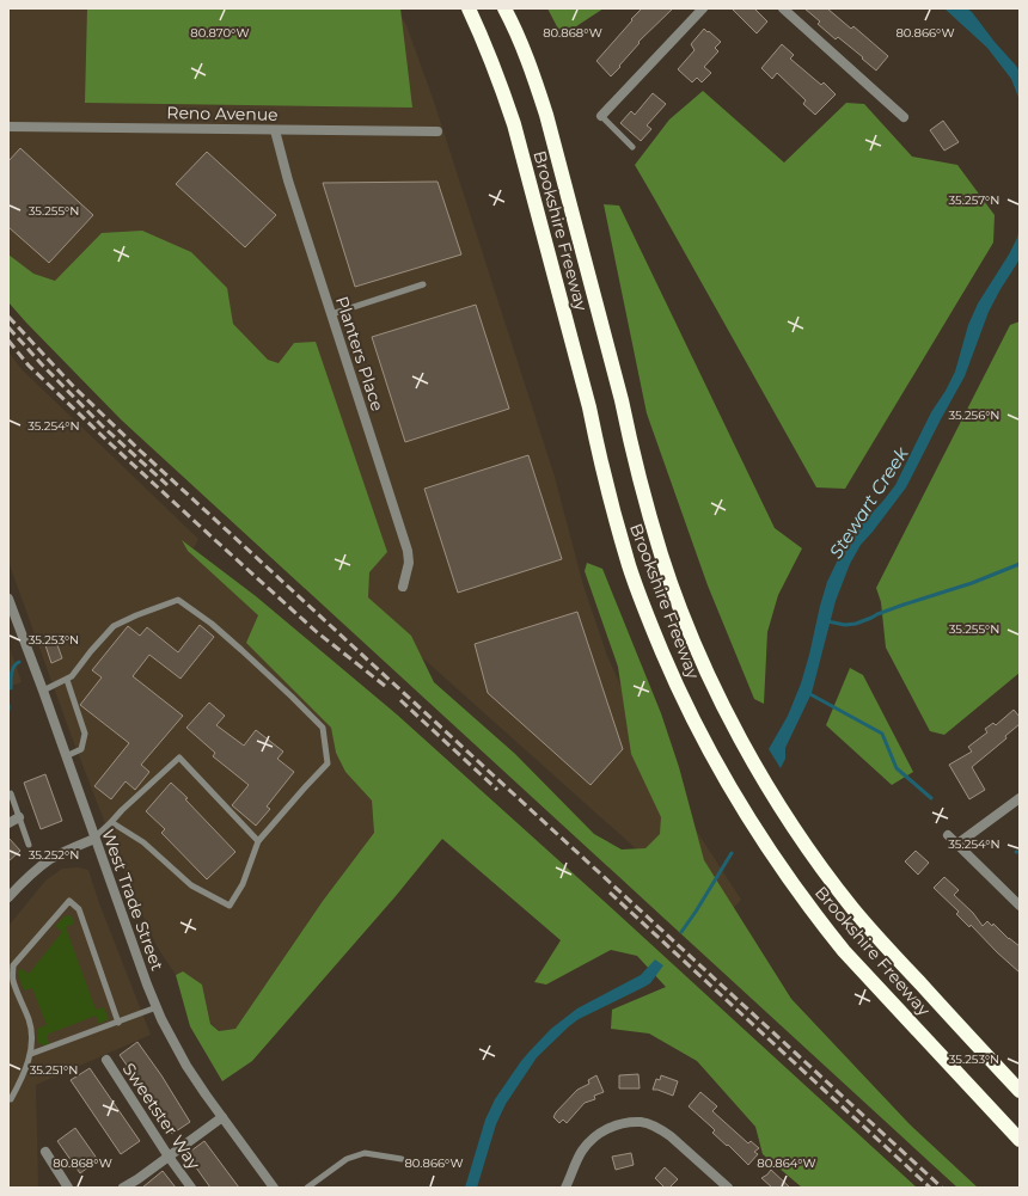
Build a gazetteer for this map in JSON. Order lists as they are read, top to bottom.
{
  "streets": {
    "highway": ["Brookshire Freeway"],
    "street": [
      "Reno Avenue",
      "Planters Place",
      "West Trade Street",
      "Sweetster Way"
    ]
  },
  "crossings": [
    ["Reno Avenue", "Planters Place"]
  ],
  "water": ["Stewart Creek"],
  "coordinates": [
    "80.870°W",
    "80.868°W",
    "80.866°W",
    "35.257°N",
    "35.255°N",
    "35.256°N",
    "35.254°N",
    "35.253°N",
    "35.252°N",
    "35.251°N",
    "80.864°W"
  ]
}
